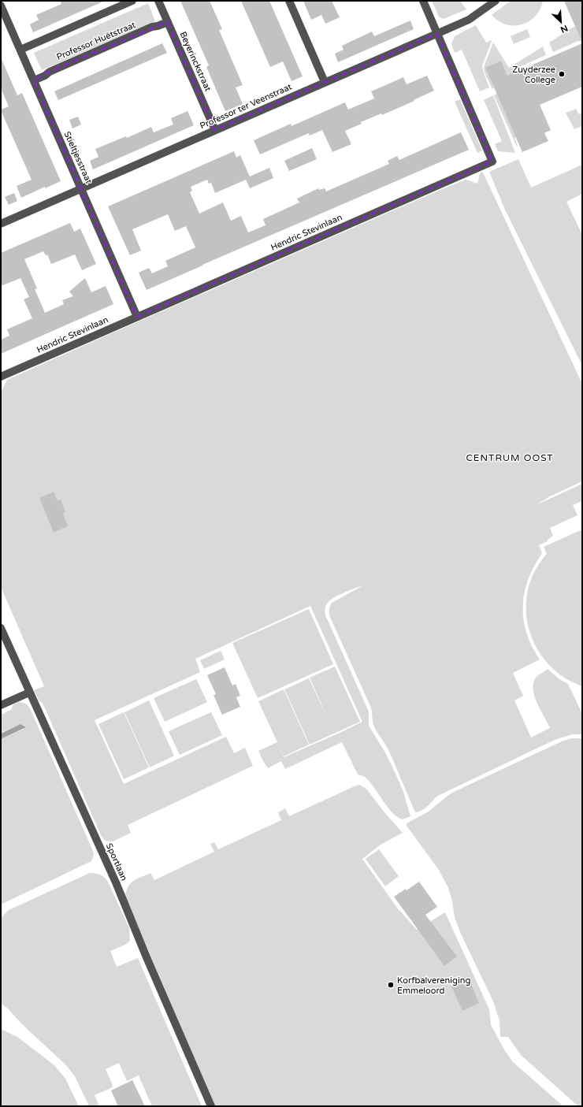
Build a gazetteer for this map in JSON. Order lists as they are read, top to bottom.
{
  "streets": {
    "street": [
      "Professor Huëtstraat",
      "Beyerinckstraat",
      "Professor ter Veenstraat",
      "Stieltjesstraat",
      "Hendric Stevinlaan",
      "Sportlaan"
    ]
  },
  "crossings": [
    ["Professor Huëtstraat", "Beyerinckstraat"],
    ["Professor Huëtstraat", "Stieltjesstraat"],
    ["Beyerinckstraat", "Professor ter Veenstraat"],
    ["Professor ter Veenstraat", "Stieltjesstraat"],
    ["Professor ter Veenstraat", "Hendric Stevinlaan"],
    ["Stieltjesstraat", "Hendric Stevinlaan"]
  ],
  "districts": ["CENTRUM OOST"],
  "places": ["Zuyderzee College", "Korfbalvereniging Emmeloord"],
  "north": "bottom right"
}
